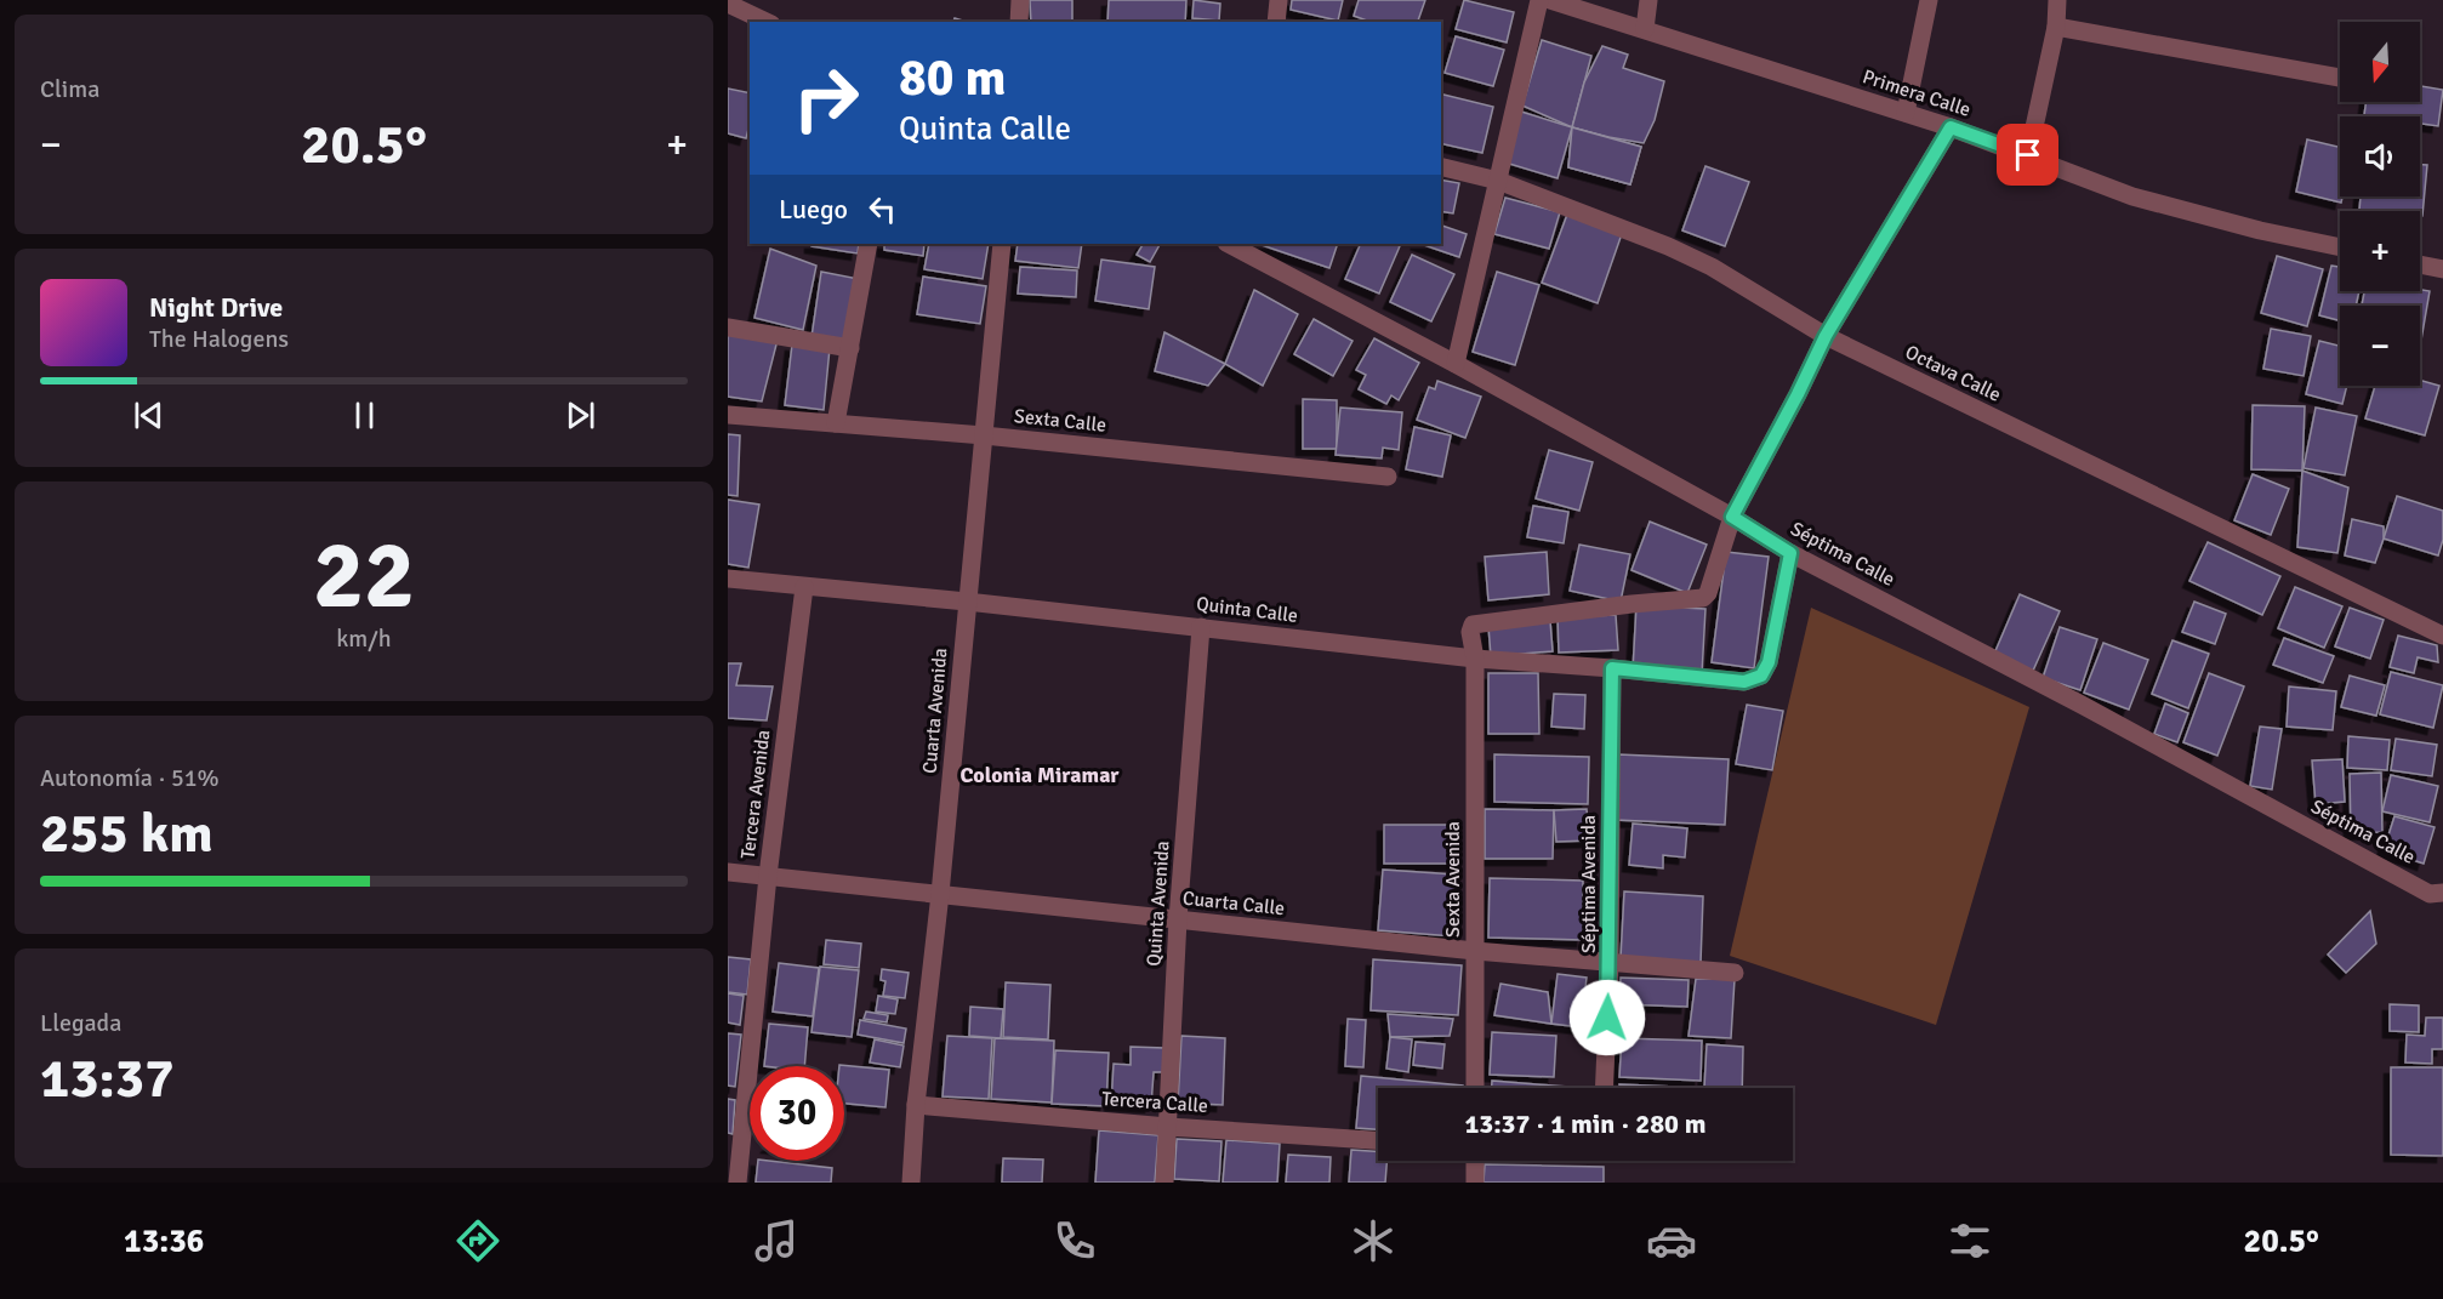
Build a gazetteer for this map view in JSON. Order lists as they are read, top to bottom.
{
  "streets": {
    "street": [
      "Primera Calle",
      "Octava Calle",
      "Sexta Calle",
      "Séptima Calle",
      "Quinta Calle",
      "Cuarta Avenida",
      "Tercera Avenida",
      "Sexta Avenida",
      "Séptima Avenida",
      "Quinta Avenida",
      "Cuarta Calle",
      "Tercera Calle"
    ]
  },
  "crossings": [
    ["Sexta Calle", "Cuarta Avenida"],
    ["Séptima Calle", "Quinta Calle"],
    ["Séptima Calle", "Sexta Avenida"],
    ["Quinta Calle", "Cuarta Avenida"],
    ["Quinta Calle", "Tercera Avenida"],
    ["Quinta Calle", "Sexta Avenida"],
    ["Quinta Calle", "Séptima Avenida"],
    ["Quinta Calle", "Quinta Avenida"],
    ["Cuarta Avenida", "Cuarta Calle"],
    ["Cuarta Avenida", "Tercera Calle"],
    ["Tercera Avenida", "Cuarta Calle"],
    ["Sexta Avenida", "Cuarta Calle"],
    ["Séptima Avenida", "Cuarta Calle"],
    ["Quinta Avenida", "Cuarta Calle"],
    ["Quinta Avenida", "Tercera Calle"]
  ],
  "districts": ["Colonia Miramar"],
  "north": "bottom",
  "page": {
    "tile": [
      "Clima",
      ["22", "km/h"],
      ["Autonomía · 51%", "255 km"],
      ["Llegada", "13:37"]
    ],
    "map_buttons": ["+", "−"],
    "turn": ["80 m", "Quinta Calle"],
    "heat": ["−", "20.5°", "+"],
    "then": "Luego",
    "song": ["Night Drive", "The Halogens"],
    "limit": "30",
    "trip": "13:37 · 1 min · 280 m",
    "tabs": ["13:36", "20.5°"]
  }
}
